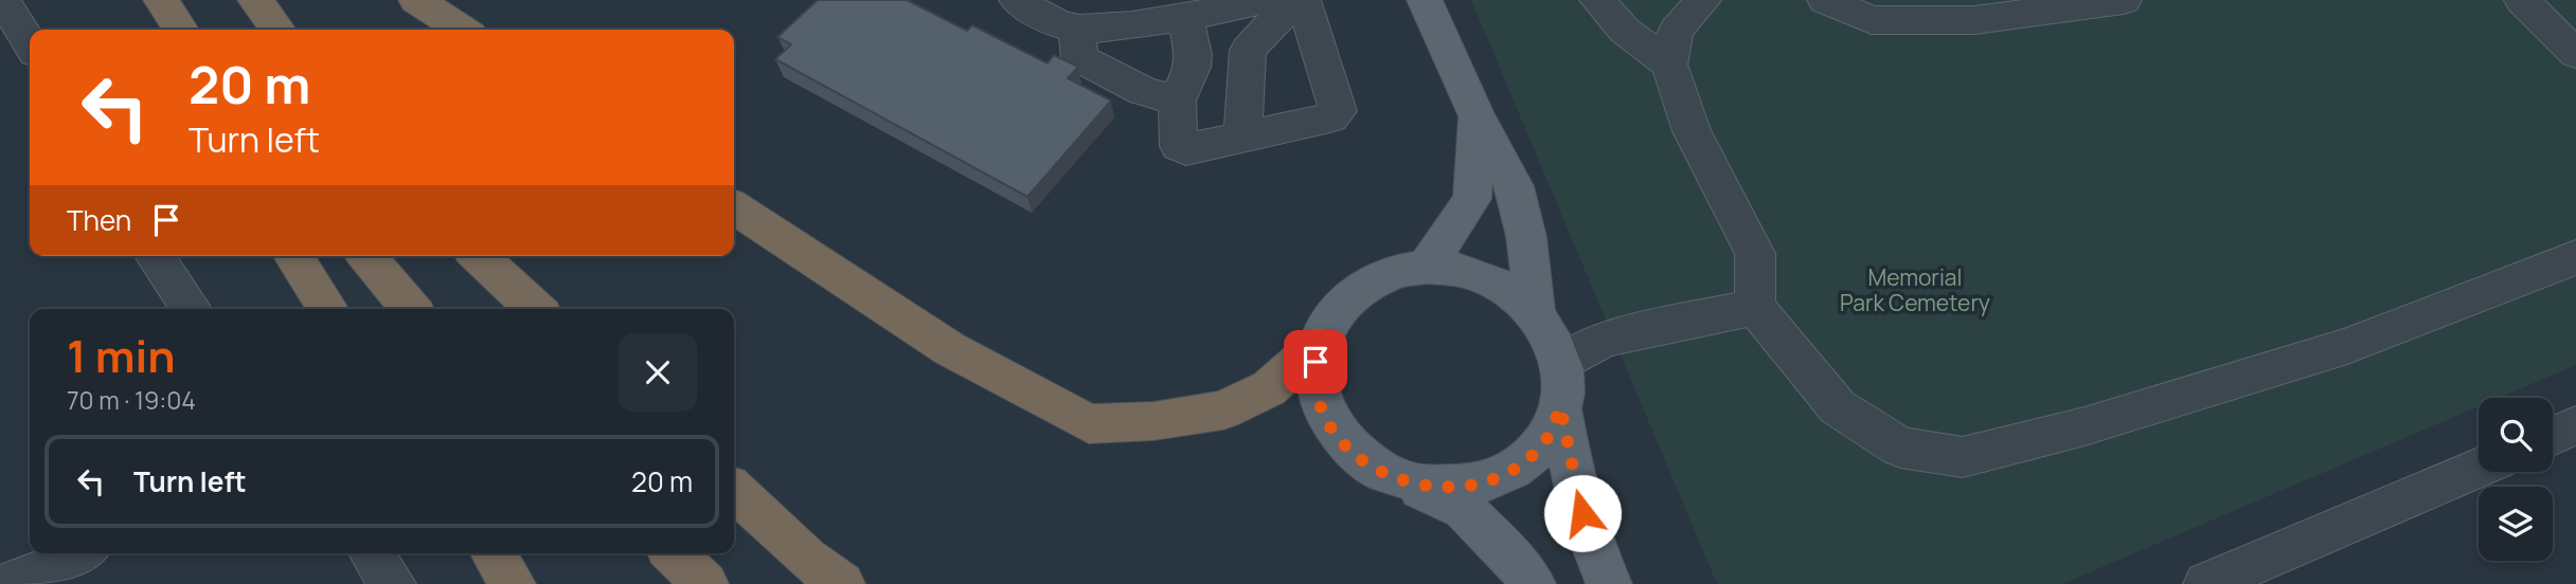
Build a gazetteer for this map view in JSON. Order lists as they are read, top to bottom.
{
  "parks": ["Memorial Park Cemetery"],
  "page": {
    "turn": ["20 m", "Turn left"],
    "then": "Then",
    "heading": ["1 min", "70 m · 19:04"],
    "list": [
      {
        "name": "Turn left",
        "value": "20 m"
      }
    ]
  }
}
